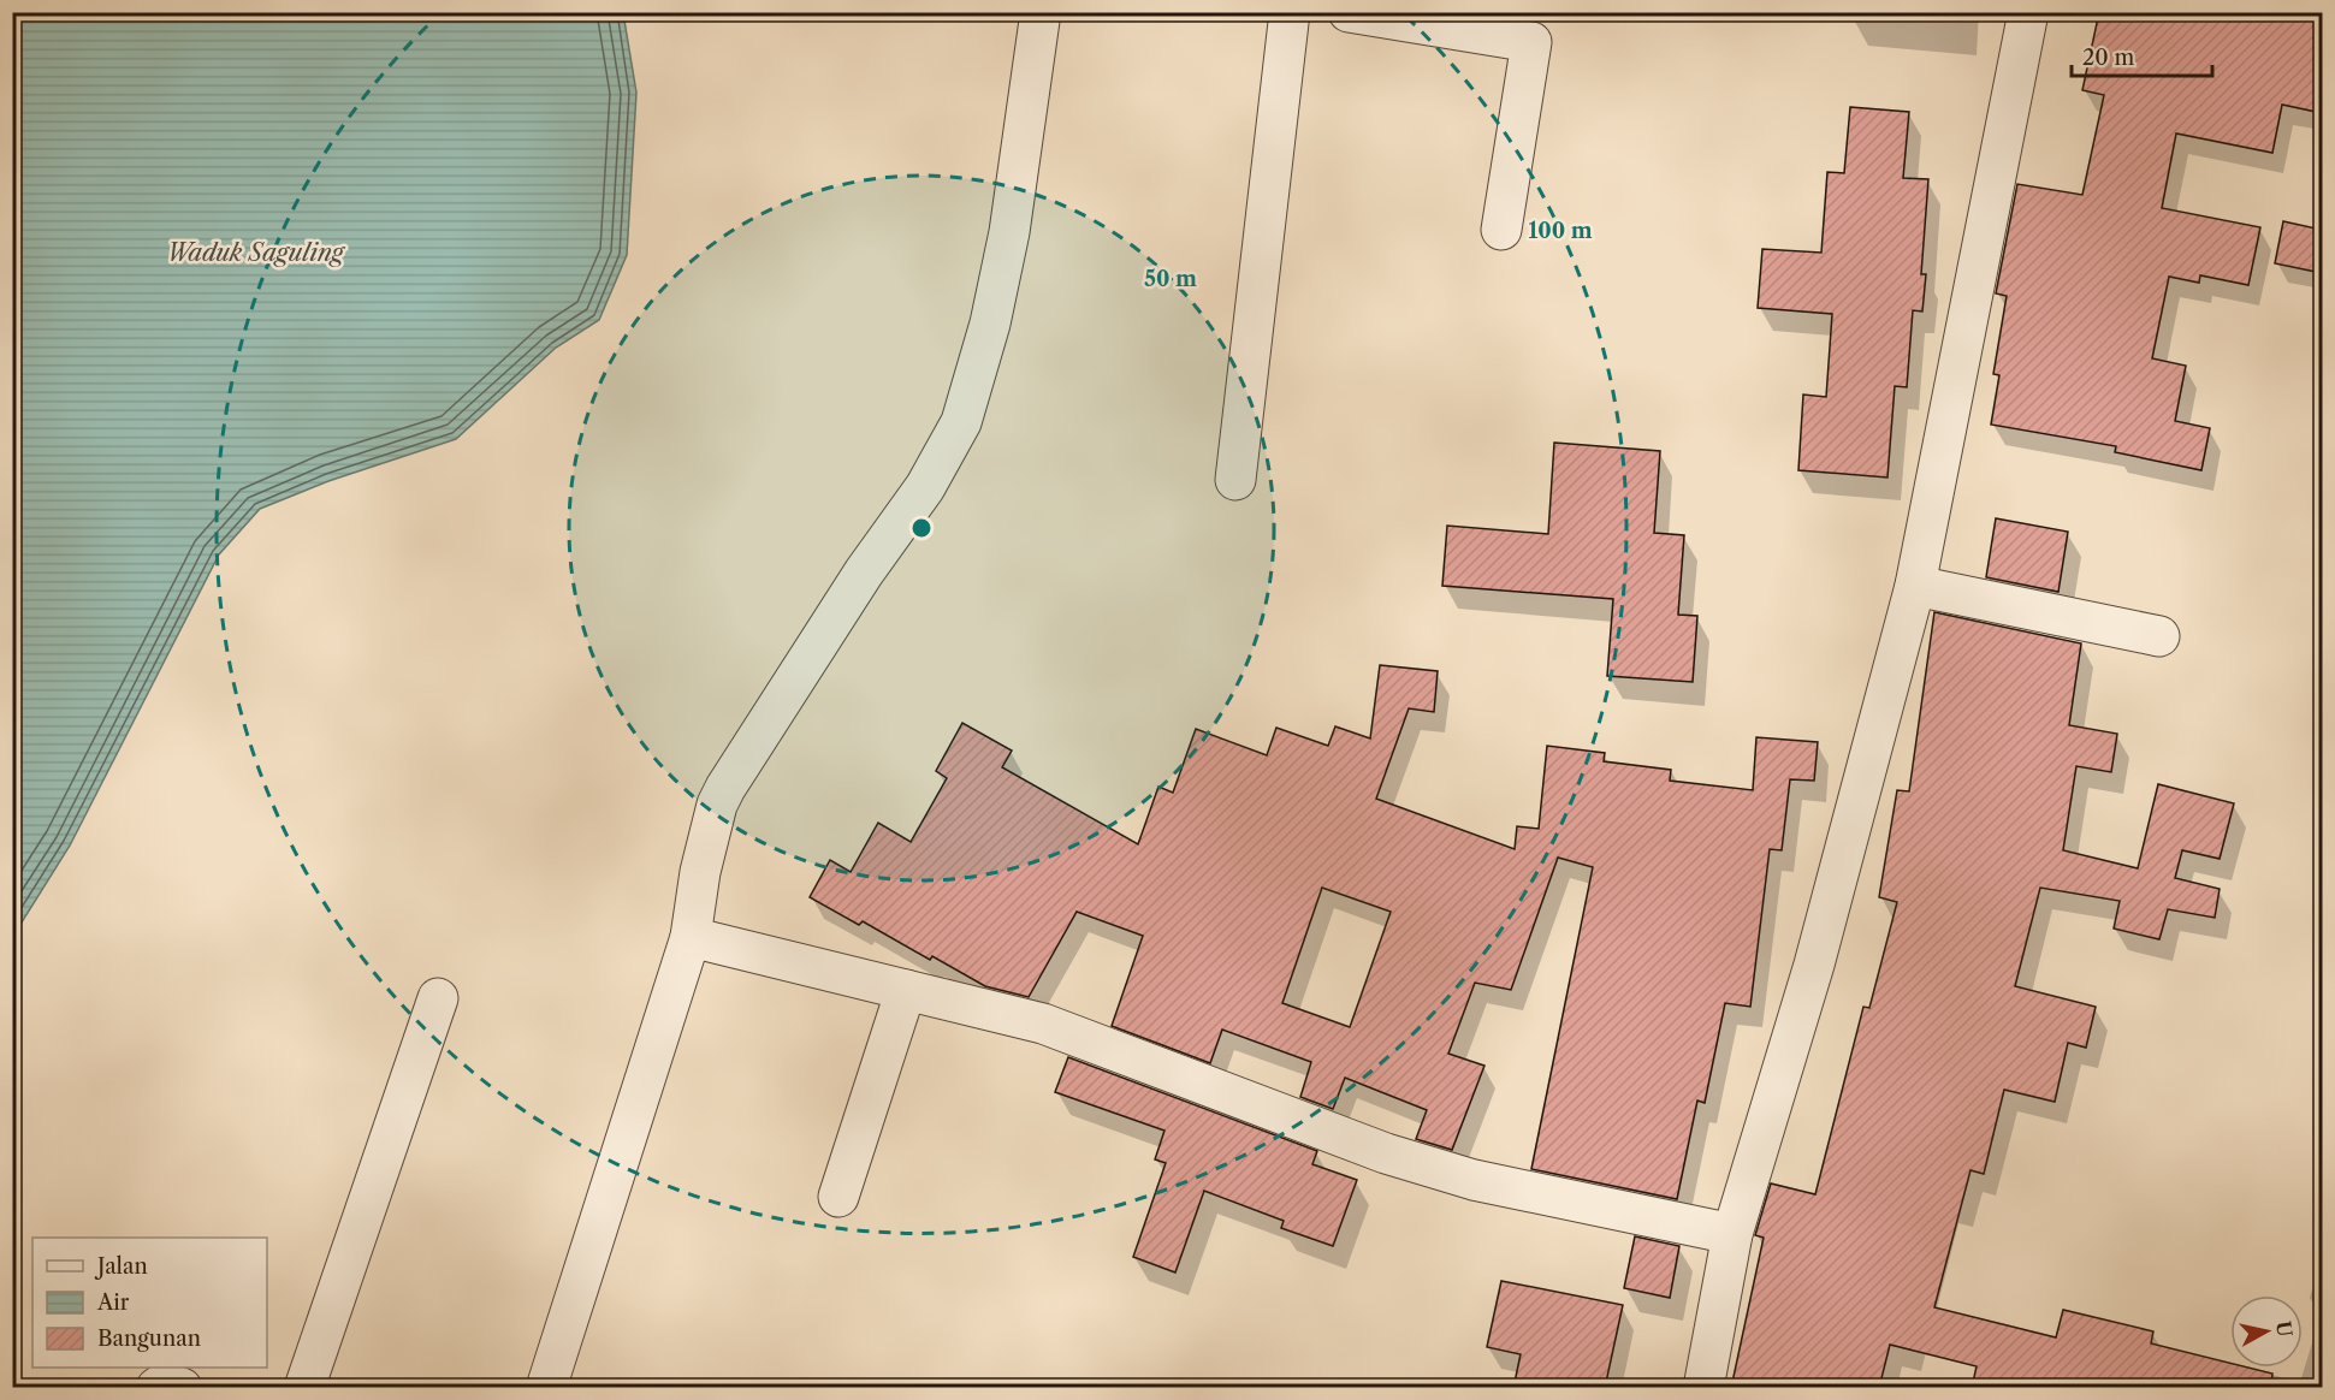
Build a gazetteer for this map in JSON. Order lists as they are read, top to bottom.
{
  "water": ["Waduk Saguling"],
  "legend": ["Jalan", "Air", "Bangunan"],
  "scale_bar": "20 m",
  "north": "right",
  "rings": ["100 m", "50 m"]
}
